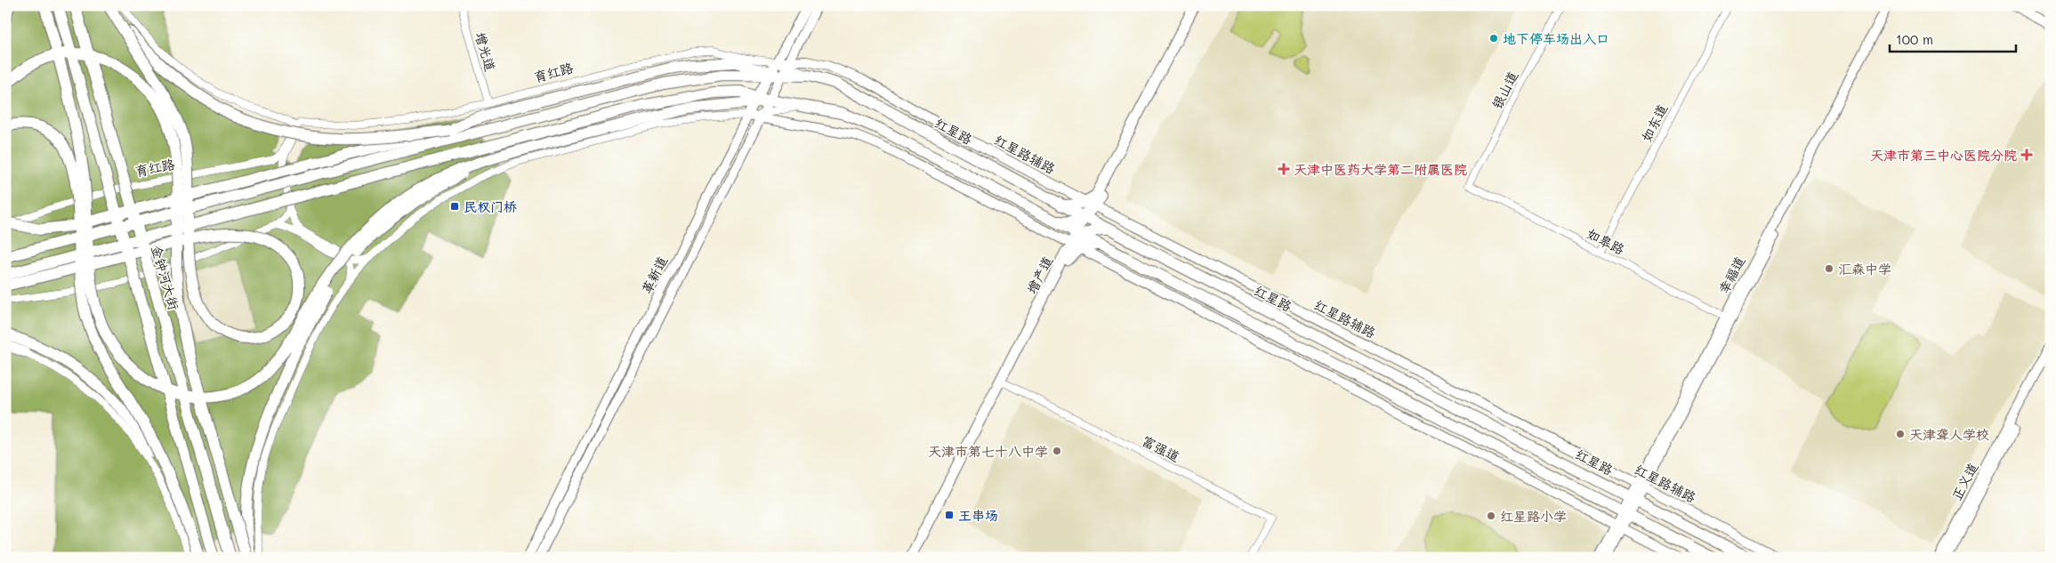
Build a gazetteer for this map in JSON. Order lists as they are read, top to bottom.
{
  "streets": {
    "main road": [
      "育红路",
      "红星路",
      "增产道",
      "金钟河大街"
    ],
    "street": [
      "增光道",
      "银山道",
      "如东道",
      "红星路辅路",
      "如皋路",
      "革新道",
      "幸福道",
      "富强道",
      "正义道"
    ]
  },
  "crossings": [
    ["增光道", "育红路"],
    ["育红路", "红星路"],
    ["育红路", "红星路辅路"],
    ["育红路", "革新道"],
    ["银山道", "如皋路"],
    ["如东道", "如皋路"],
    ["红星路", "红星路辅路"],
    ["红星路", "革新道"],
    ["红星路", "幸福道"],
    ["红星路辅路", "革新道"],
    ["红星路辅路", "幸福道"],
    ["如皋路", "幸福道"],
    ["增产道", "富强道"]
  ],
  "places": {
    "other": [
      "地下停车场出入口",
      "汇森中学",
      "天津聋人学校",
      "天津市第七十八中学",
      "红星路小学"
    ],
    "health": ["天津市第三中心医院分院", "天津中医药大学第二附属医院"],
    "transit": ["民权门桥", "王串场"]
  },
  "scale_bar": "100 m"
}
